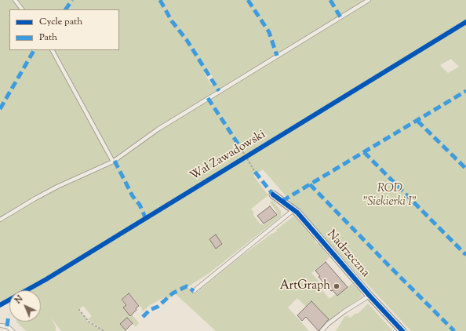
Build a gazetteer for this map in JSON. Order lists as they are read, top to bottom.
{
  "streets": {
    "street": ["Nadrzeczna"],
    "cycle path": ["Wał Zawadowski"]
  },
  "parks": ["ROD \"Siekierki I\""],
  "places": ["ArtGraph"],
  "legend": ["Cycle path", "Path"],
  "north": "top left"
}
